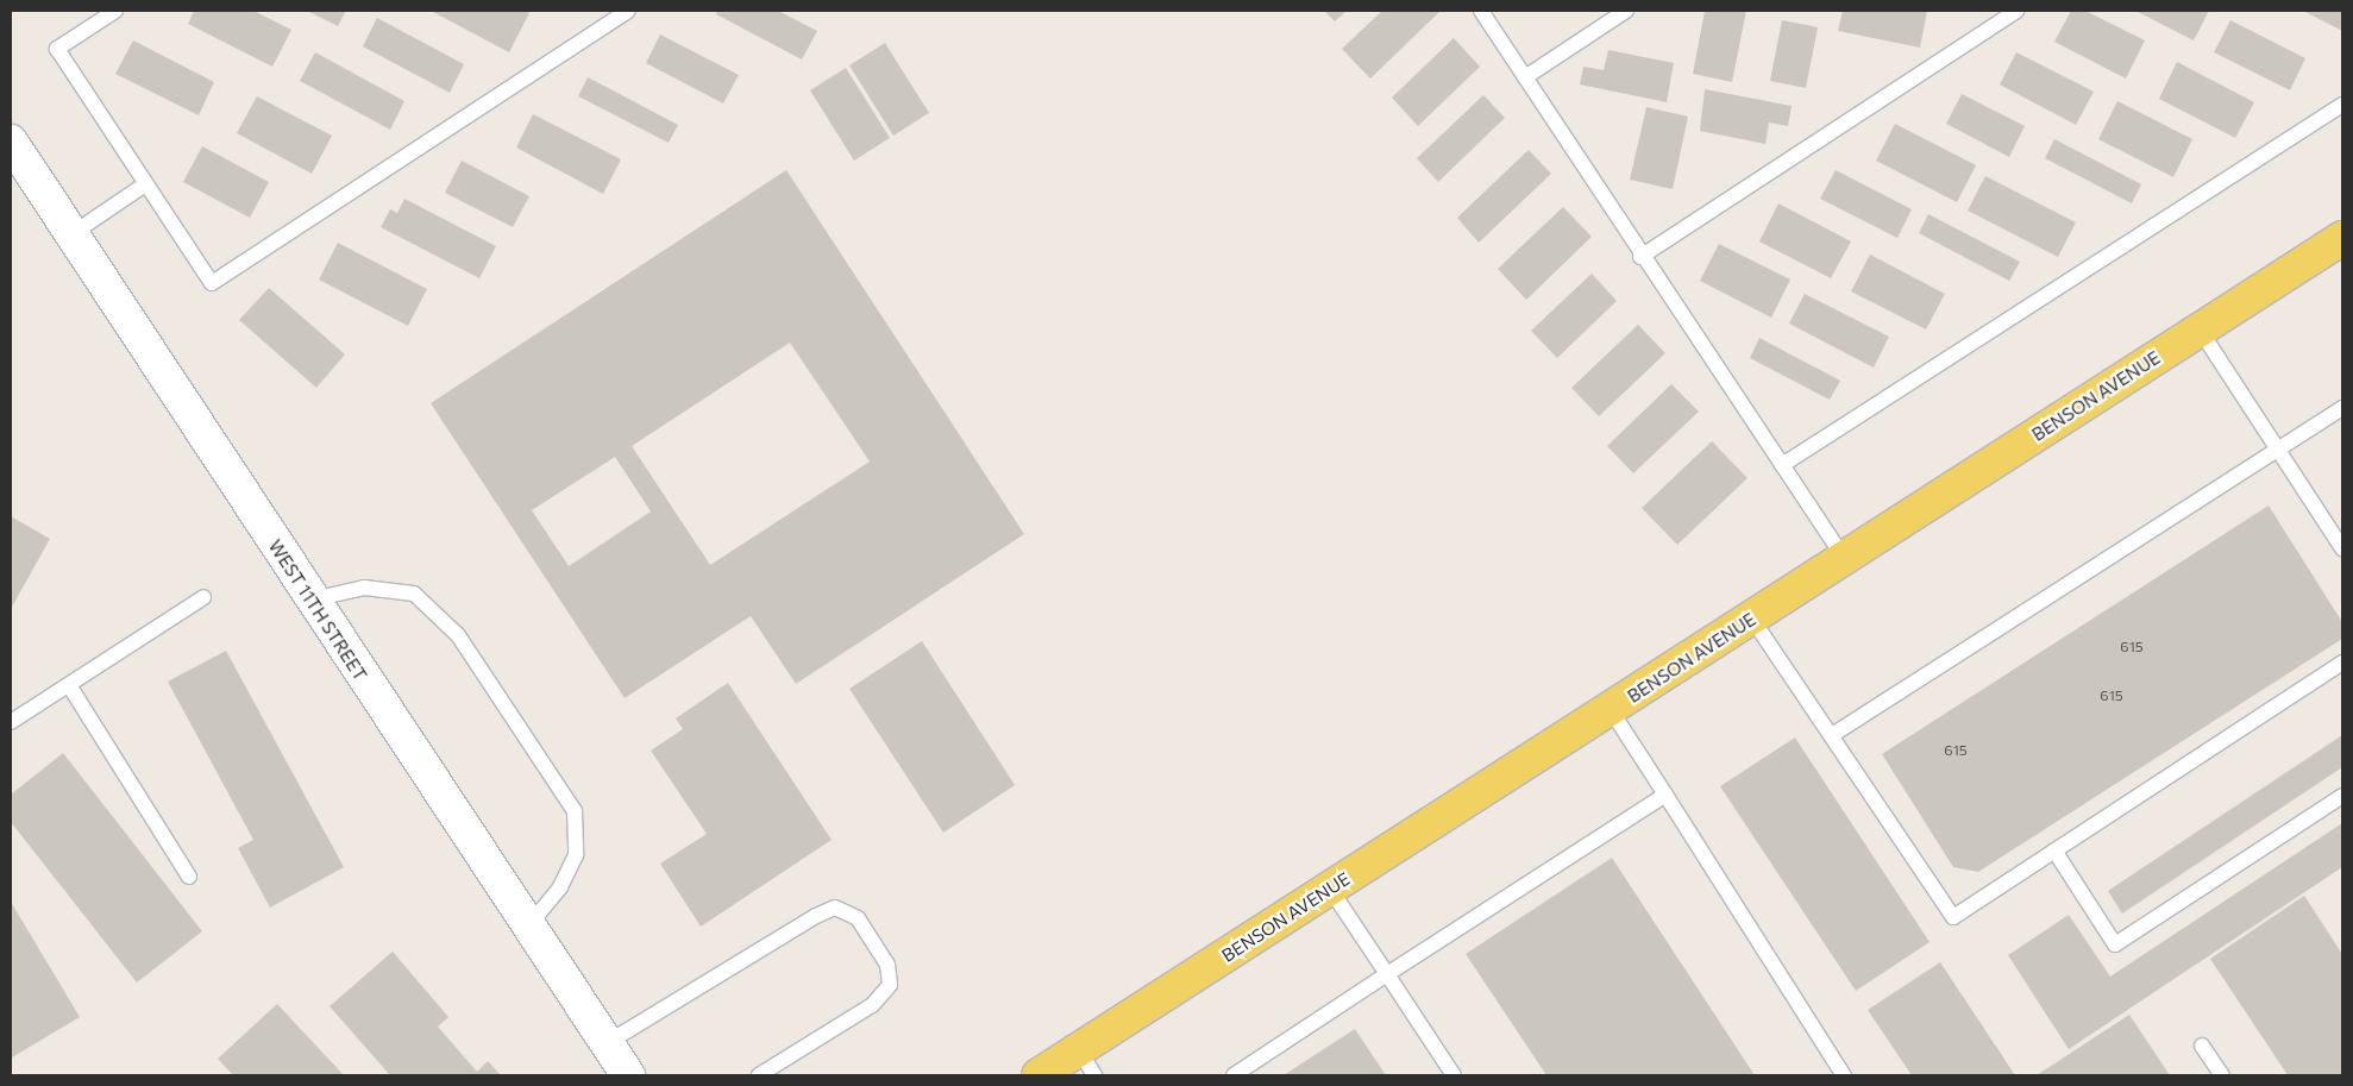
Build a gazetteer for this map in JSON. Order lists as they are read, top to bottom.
{
  "streets": {
    "main road": ["BENSON AVENUE"],
    "street": ["WEST 11TH STREET"]
  },
  "house_numbers": ["615", "615", "615"]
}
